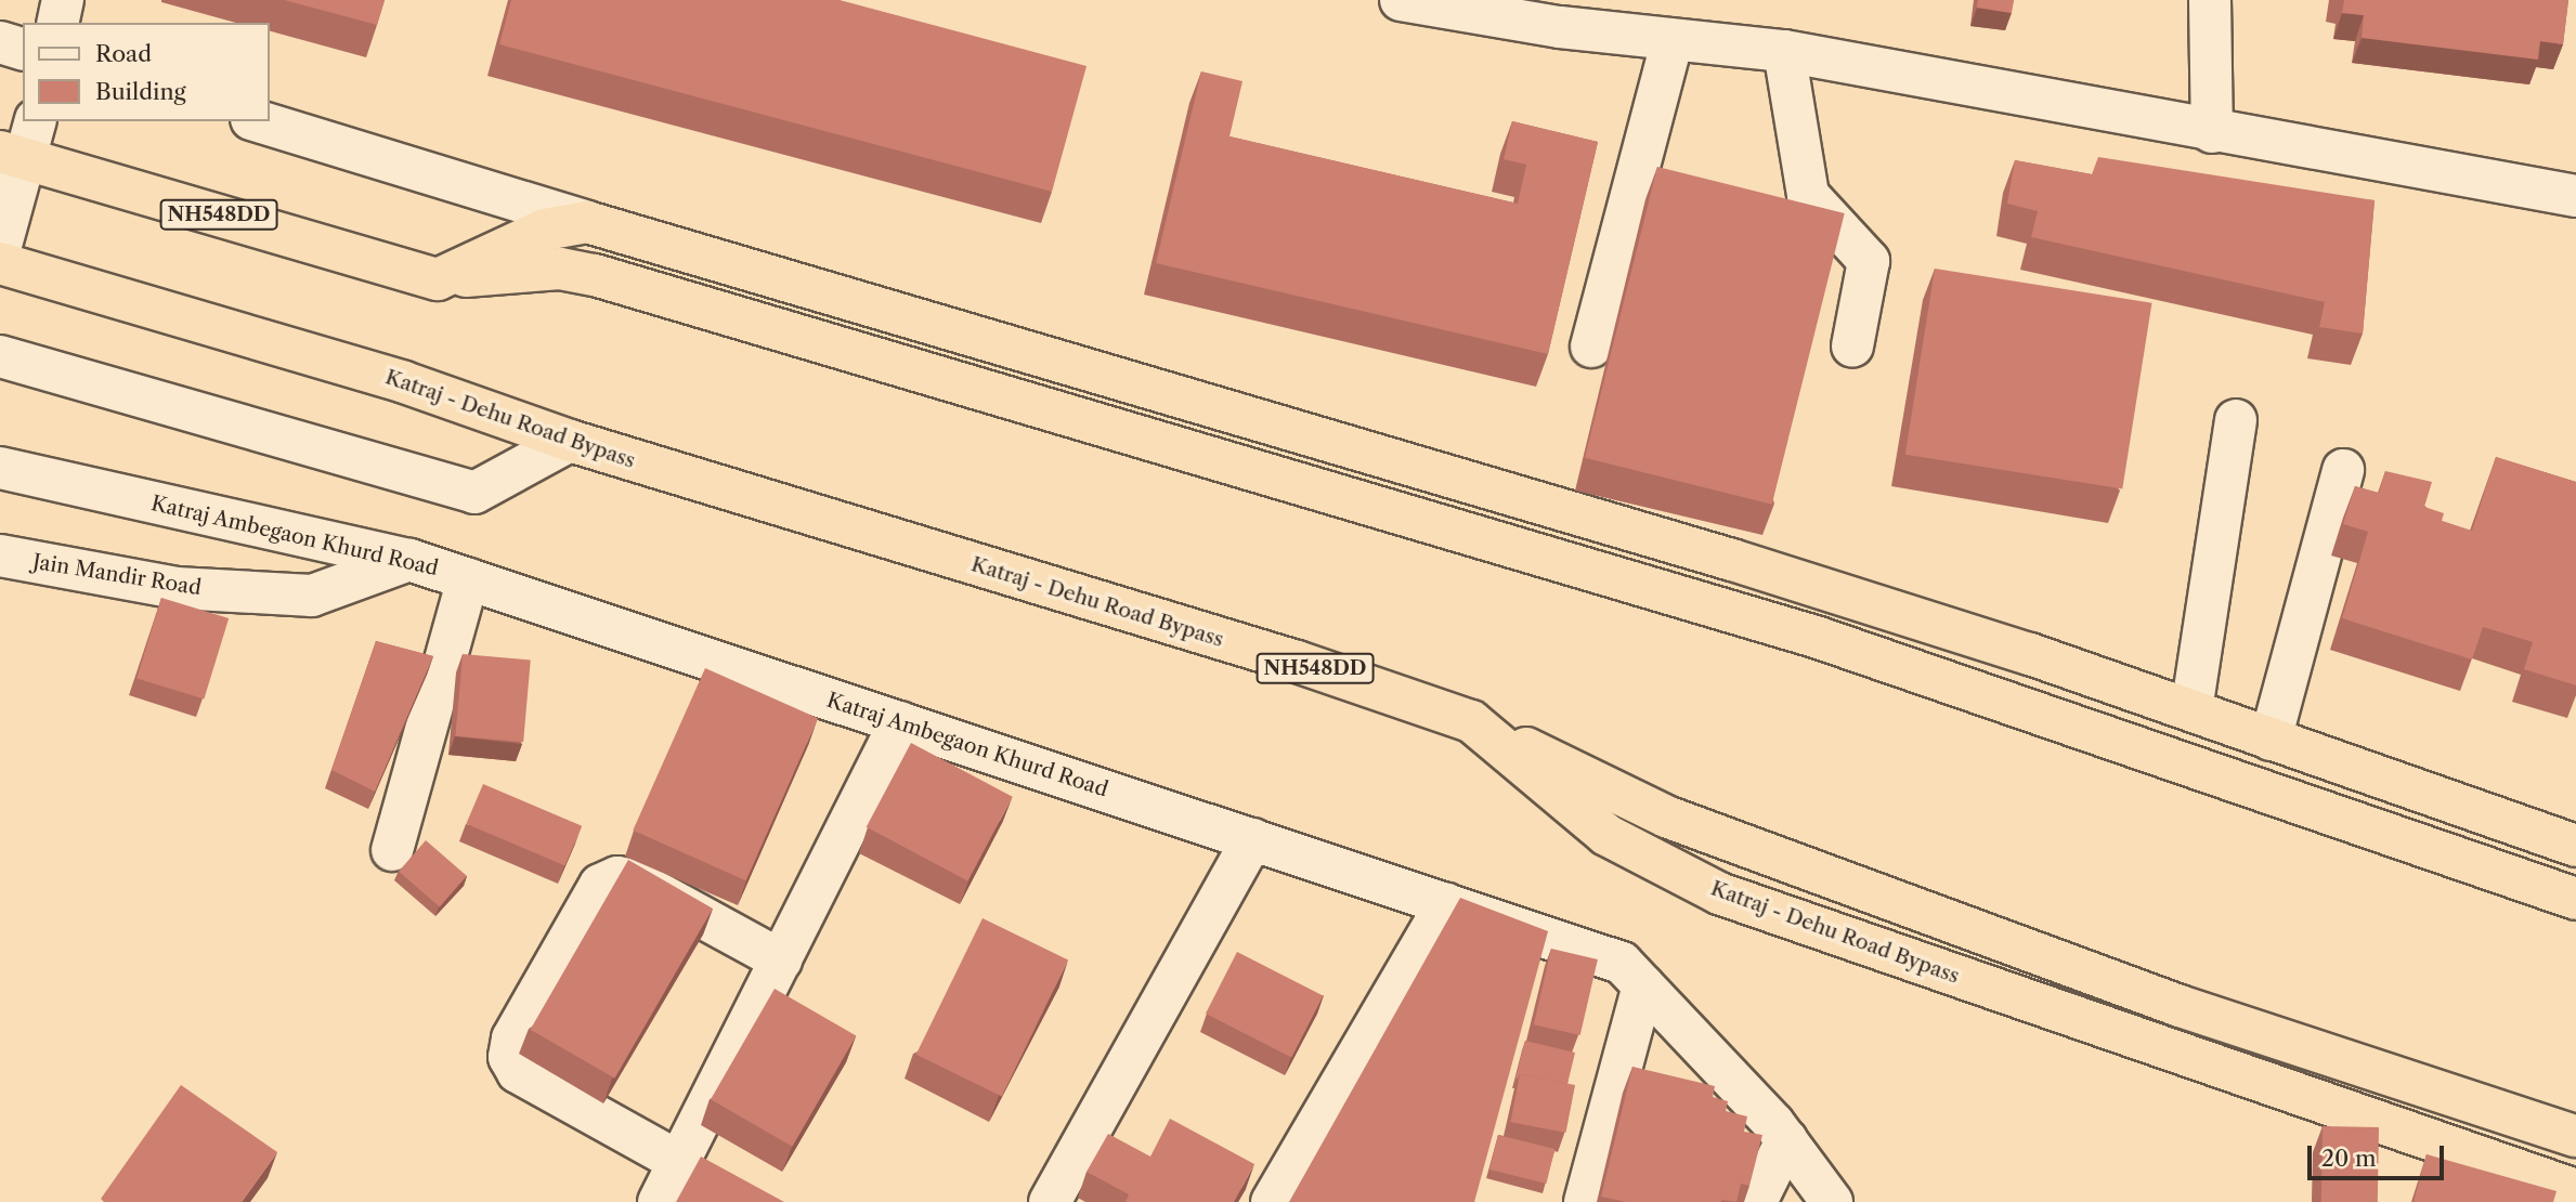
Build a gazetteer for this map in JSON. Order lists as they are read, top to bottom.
{
  "streets": {
    "highway": ["NH548DD", "Katraj - Dehu Road Bypass"],
    "street": ["Katraj Ambegaon Khurd Road", "Jain Mandir Road"]
  },
  "crossings": [
    ["Katraj Ambegaon Khurd Road", "Jain Mandir Road"]
  ],
  "legend": ["Road", "Building"],
  "scale_bar": "20 m"
}
